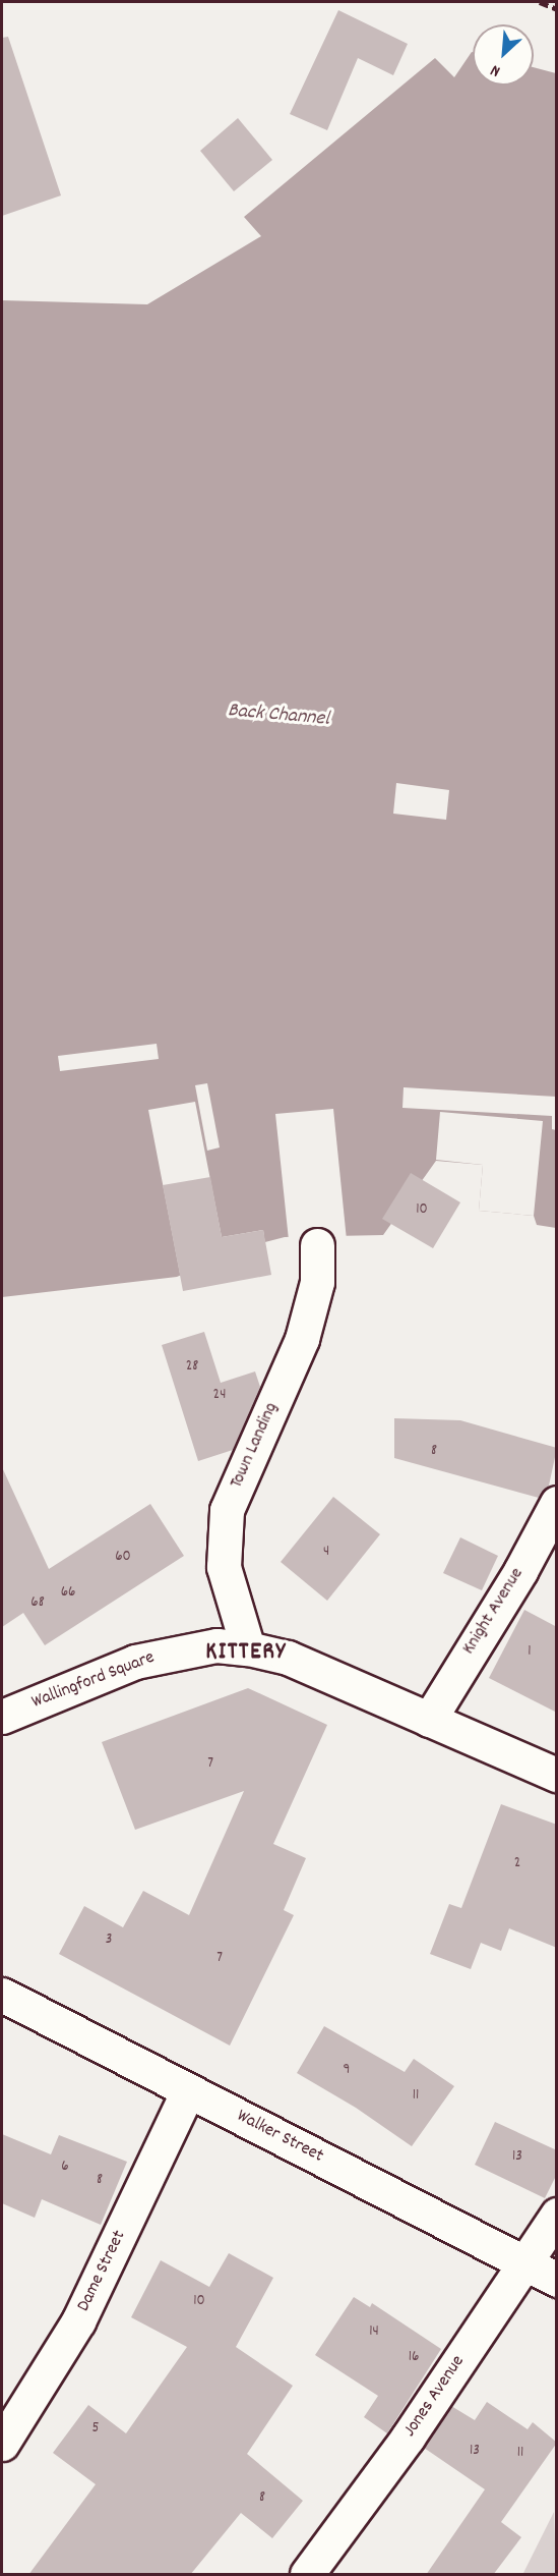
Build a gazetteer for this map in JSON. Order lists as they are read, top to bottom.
{
  "streets": {
    "street": [
      "Town Landing",
      "Knight Avenue",
      "Wallingford Square",
      "Walker Street",
      "Dame Street",
      "Jones Avenue"
    ]
  },
  "crossings": [
    ["Town Landing", "Wallingford Square"],
    ["Knight Avenue", "Wallingford Square"],
    ["Walker Street", "Dame Street"],
    ["Walker Street", "Jones Avenue"]
  ],
  "districts": ["KITTERY"],
  "water": ["Back Channel"],
  "house_numbers": [
    "10",
    "28",
    "24",
    "8",
    "4",
    "60",
    "66",
    "68",
    "1",
    "7",
    "2",
    "3",
    "7",
    "9",
    "11",
    "13",
    "6",
    "8",
    "10",
    "14",
    "16",
    "5",
    "13",
    "11",
    "8"
  ],
  "north": "bottom left"
}
